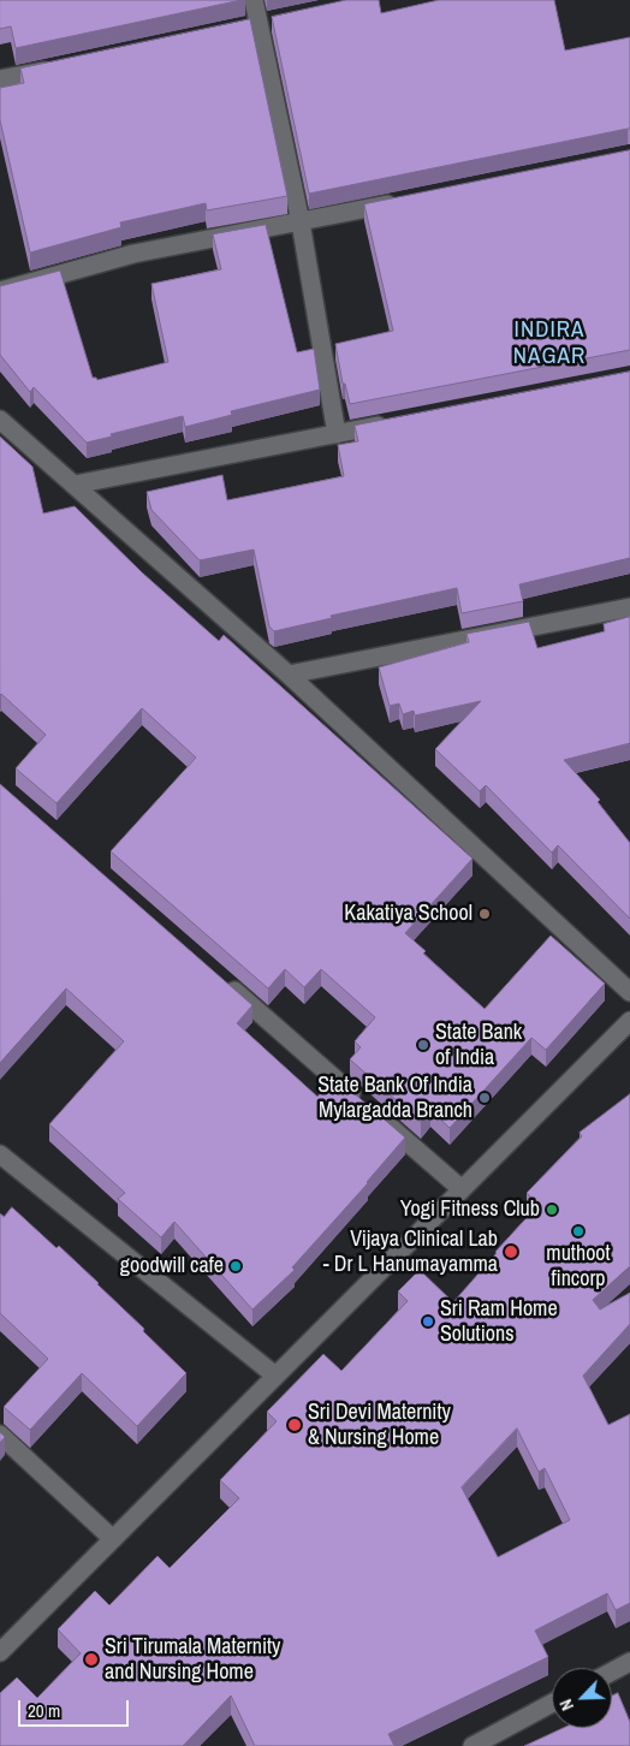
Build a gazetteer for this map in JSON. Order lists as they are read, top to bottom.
{
  "districts": ["INDIRA NAGAR"],
  "places": [
    "Kakatiya School",
    "State Bank of India",
    "State Bank Of India Mylargadda Branch",
    "Yogi Fitness Club",
    "muthoot fincorp",
    "Vijaya Clinical Lab - Dr L Hanumayamma",
    "goodwill cafe",
    "Sri Ram Home Solutions",
    "Sri Devi Maternity & Nursing Home",
    "Sri Tirumala Maternity and Nursing Home"
  ],
  "scale_bar": "20 m",
  "north": "bottom left"
}
